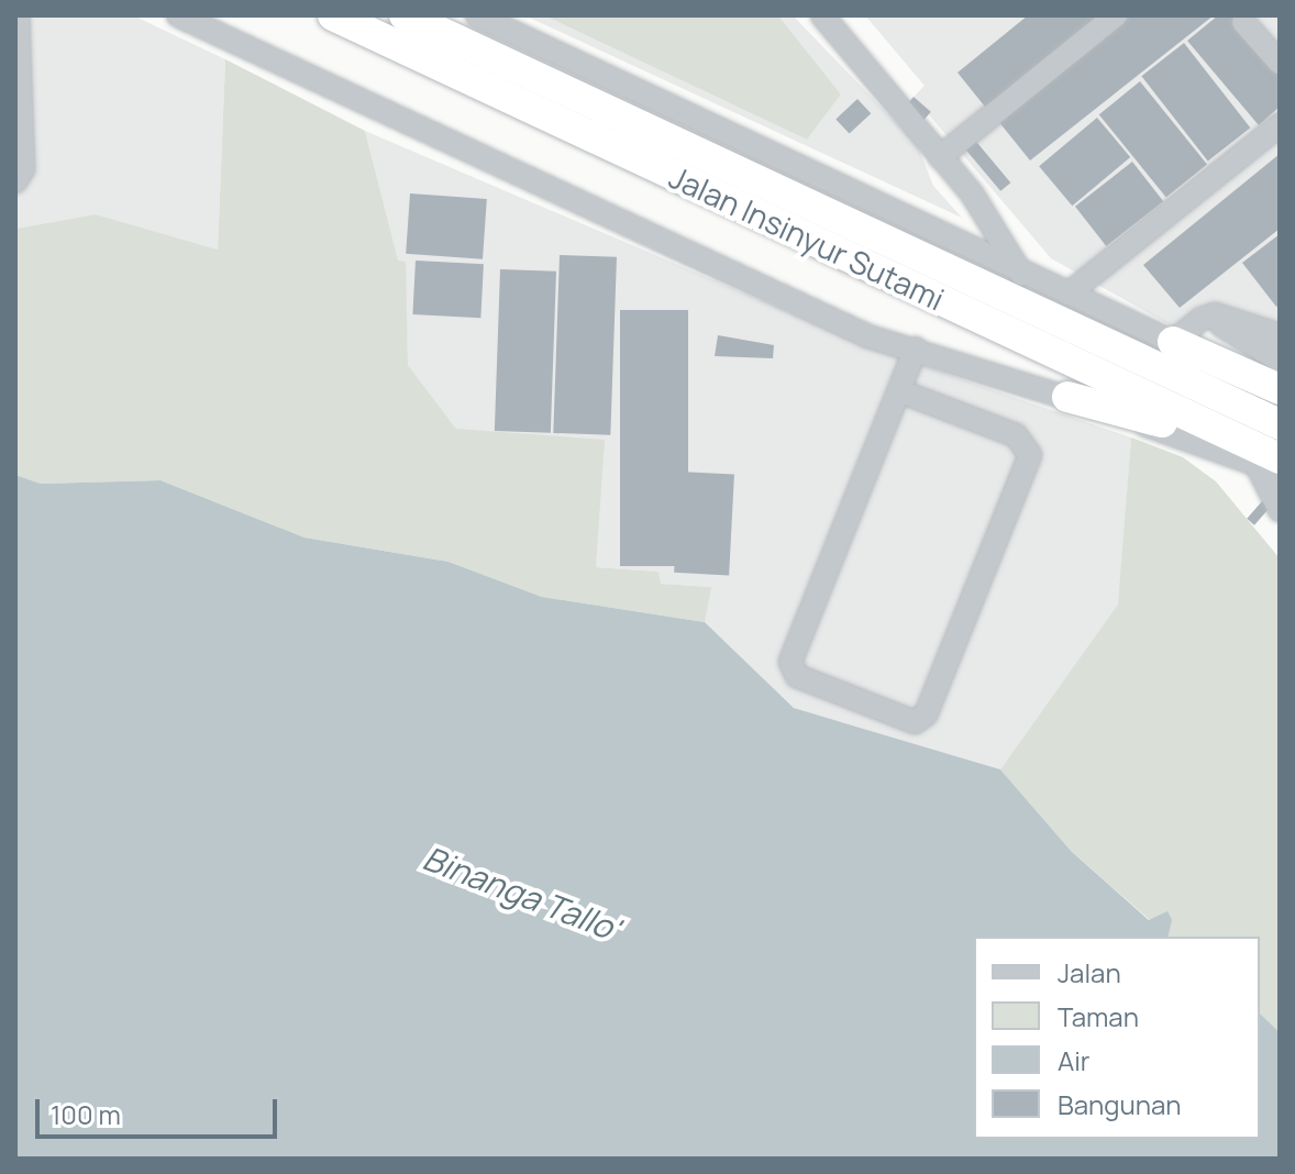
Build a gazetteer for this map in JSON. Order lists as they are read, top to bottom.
{
  "streets": {
    "highway": ["Jalan Insinyur Sutami"]
  },
  "water": ["Binanga Tallo'"],
  "legend": [
    "Jalan",
    "Taman",
    "Air",
    "Bangunan"
  ],
  "scale_bar": "100 m"
}
